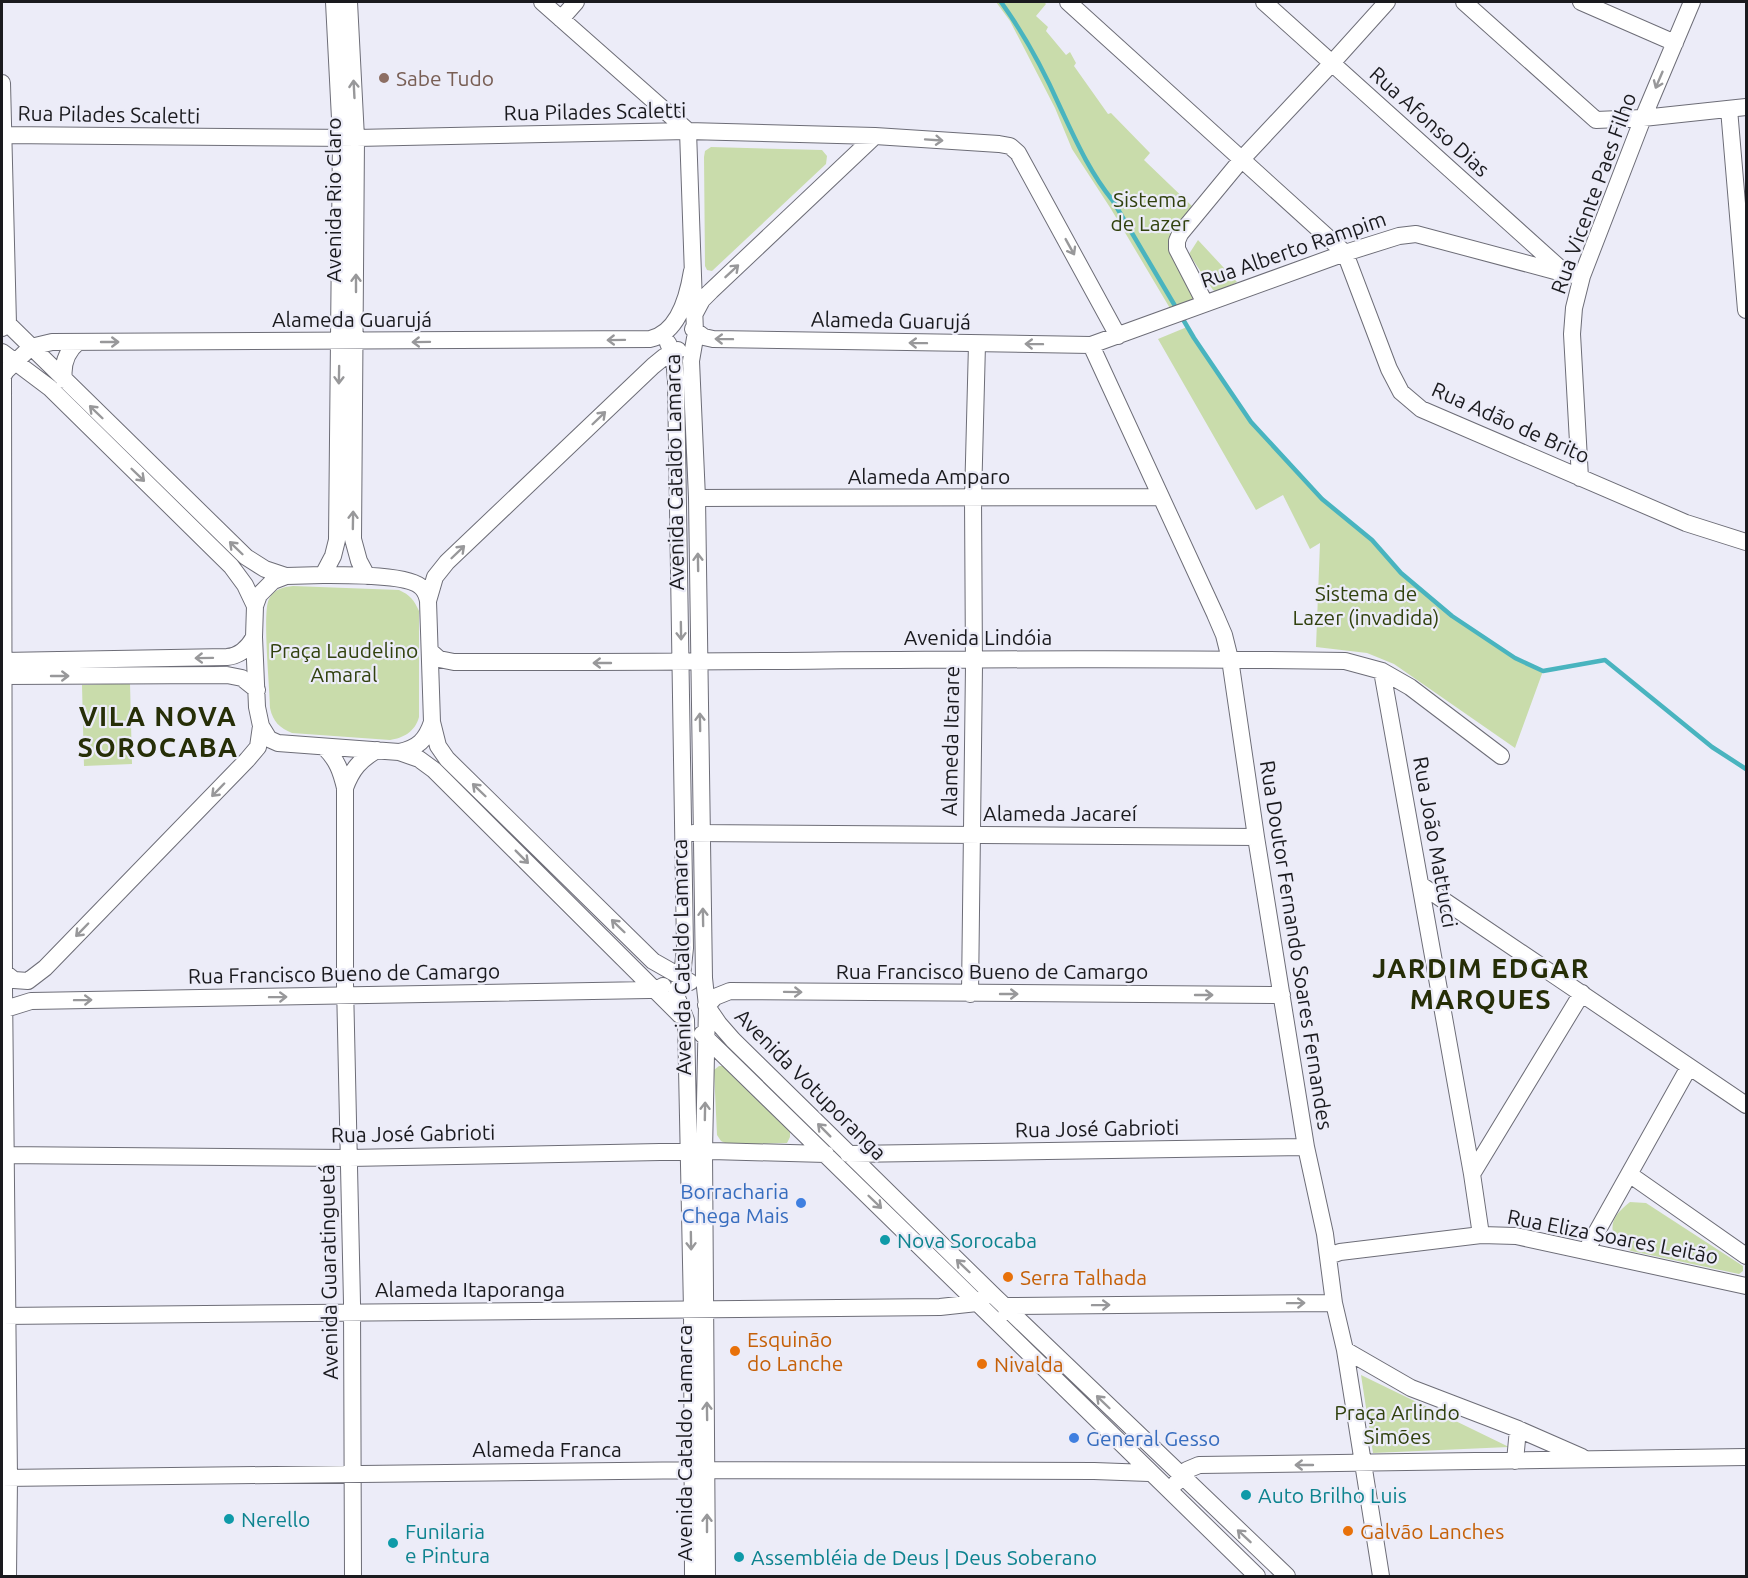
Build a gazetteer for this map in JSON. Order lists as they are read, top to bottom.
{
  "streets": {
    "street": [
      "Rua Pilades Scaletti",
      "Rua Afonso Dias",
      "Rua Vicente Paes Filho",
      "Avenida Rio Claro",
      "Rua Alberto Rampim",
      "Alameda Guarujá",
      "Rua Adão de Brito",
      "Avenida Cataldo Lamarca",
      "Alameda Amparo",
      "Avenida Lindóia",
      "Alameda Itarare",
      "Alameda Jacareí",
      "Rua João Mattucci",
      "Rua Doutor Fernando Soares Fernandes",
      "Rua Francisco Bueno de Camargo",
      "Avenida Votuporanga",
      "Rua José Gabrioti",
      "Rua Eliza Soares Leitão",
      "Avenida Guaratinguetá",
      "Alameda Itaporanga",
      "Alameda Franca"
    ]
  },
  "crossings": [
    ["Rua Pilades Scaletti", "Avenida Rio Claro"],
    ["Rua Pilades Scaletti", "Rua Alberto Rampim"],
    ["Rua Pilades Scaletti", "Avenida Cataldo Lamarca"],
    ["Rua Afonso Dias", "Rua Vicente Paes Filho"],
    ["Rua Afonso Dias", "Rua Alberto Rampim"],
    ["Rua Vicente Paes Filho", "Rua Alberto Rampim"],
    ["Rua Vicente Paes Filho", "Rua Adão de Brito"],
    ["Avenida Rio Claro", "Alameda Guarujá"],
    ["Avenida Rio Claro", "Avenida Lindóia"],
    ["Avenida Rio Claro", "Avenida Votuporanga"],
    ["Avenida Rio Claro", "Avenida Guaratinguetá"],
    ["Rua Alberto Rampim", "Alameda Guarujá"],
    ["Rua Alberto Rampim", "Rua Adão de Brito"],
    ["Rua Alberto Rampim", "Rua Doutor Fernando Soares Fernandes"],
    ["Alameda Guarujá", "Avenida Cataldo Lamarca"],
    ["Alameda Guarujá", "Alameda Itarare"],
    ["Alameda Guarujá", "Rua Doutor Fernando Soares Fernandes"],
    ["Avenida Cataldo Lamarca", "Alameda Amparo"],
    ["Avenida Cataldo Lamarca", "Avenida Lindóia"],
    ["Avenida Cataldo Lamarca", "Alameda Jacareí"],
    ["Avenida Cataldo Lamarca", "Rua Francisco Bueno de Camargo"],
    ["Avenida Cataldo Lamarca", "Avenida Votuporanga"],
    ["Avenida Cataldo Lamarca", "Rua José Gabrioti"],
    ["Avenida Cataldo Lamarca", "Alameda Itaporanga"],
    ["Avenida Cataldo Lamarca", "Alameda Franca"],
    ["Alameda Amparo", "Alameda Itarare"],
    ["Alameda Amparo", "Rua Doutor Fernando Soares Fernandes"],
    ["Avenida Lindóia", "Alameda Itarare"],
    ["Avenida Lindóia", "Rua João Mattucci"],
    ["Avenida Lindóia", "Rua Doutor Fernando Soares Fernandes"],
    ["Avenida Lindóia", "Avenida Votuporanga"],
    ["Avenida Lindóia", "Avenida Guaratinguetá"],
    ["Alameda Itarare", "Alameda Jacareí"],
    ["Alameda Itarare", "Rua Francisco Bueno de Camargo"],
    ["Alameda Jacareí", "Rua Doutor Fernando Soares Fernandes"],
    ["Rua João Mattucci", "Rua Eliza Soares Leitão"],
    ["Rua Doutor Fernando Soares Fernandes", "Rua Francisco Bueno de Camargo"],
    ["Rua Doutor Fernando Soares Fernandes", "Rua José Gabrioti"],
    ["Rua Doutor Fernando Soares Fernandes", "Rua Eliza Soares Leitão"],
    ["Rua Francisco Bueno de Camargo", "Avenida Votuporanga"],
    ["Rua Francisco Bueno de Camargo", "Avenida Guaratinguetá"],
    ["Avenida Votuporanga", "Rua José Gabrioti"],
    ["Avenida Votuporanga", "Avenida Guaratinguetá"],
    ["Avenida Votuporanga", "Alameda Itaporanga"],
    ["Avenida Votuporanga", "Alameda Franca"],
    ["Rua José Gabrioti", "Avenida Guaratinguetá"],
    ["Avenida Guaratinguetá", "Alameda Itaporanga"],
    ["Avenida Guaratinguetá", "Alameda Franca"]
  ],
  "one_way": ["Rua Francisco Bueno de Camargo"],
  "districts": ["VILA NOVA SOROCABA", "JARDIM EDGAR MARQUES"],
  "parks": [
    "Sistema de Lazer",
    "Sistema de Lazer (invadida)",
    "Praça Laudelino Amaral",
    "Praça Arlindo Simões"
  ],
  "places": [
    "Sabe Tudo",
    "Borracharia Chega Mais",
    "Nova Sorocaba",
    "Serra Talhada",
    "Esquinão do Lanche",
    "Nivalda",
    "General Gesso",
    "Auto Brilho Luis",
    "Nerello",
    "Galvão Lanches",
    "Funilaria e Pintura",
    "Assembléia de Deus | Deus Soberano"
  ]
}
